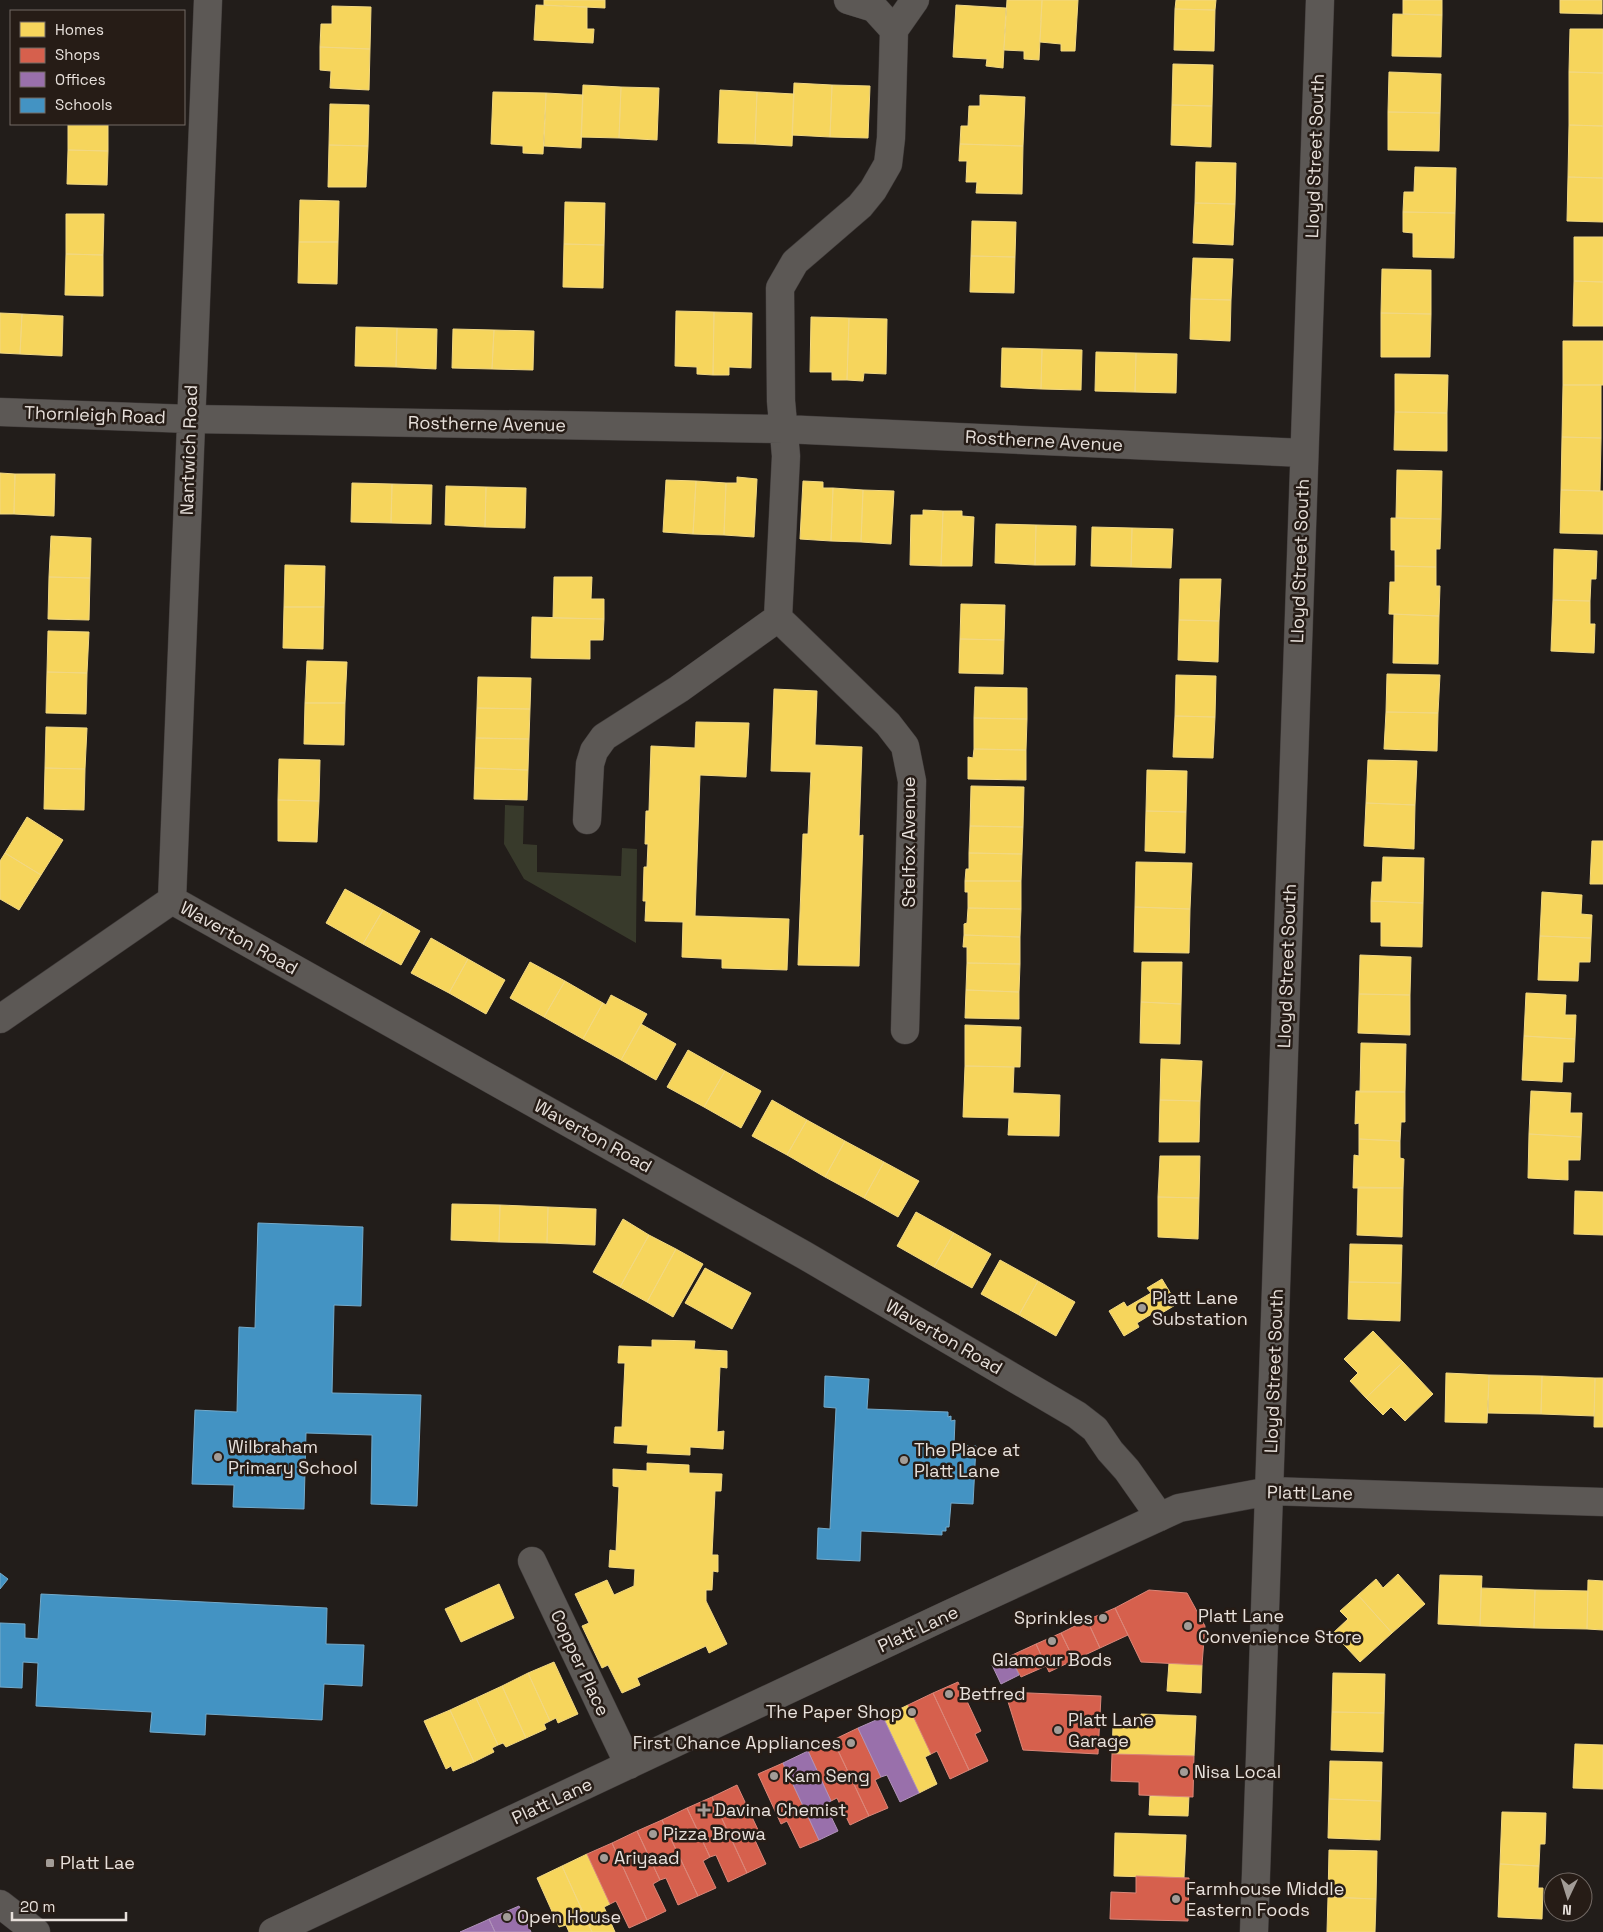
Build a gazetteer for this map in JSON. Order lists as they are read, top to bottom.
{
  "streets": {
    "street": [
      "Lloyd Street South",
      "Thornleigh Road",
      "Rostherne Avenue",
      "Nantwich Road",
      "Stelfox Avenue",
      "Waverton Road",
      "Platt Lane",
      "Copper Place"
    ]
  },
  "crossings": [
    ["Lloyd Street South", "Rostherne Avenue"],
    ["Lloyd Street South", "Platt Lane"],
    ["Thornleigh Road", "Rostherne Avenue"],
    ["Thornleigh Road", "Nantwich Road"],
    ["Rostherne Avenue", "Nantwich Road"],
    ["Nantwich Road", "Waverton Road"],
    ["Waverton Road", "Platt Lane"],
    ["Platt Lane", "Copper Place"]
  ],
  "places": {
    "other": [
      "Platt Lane Substation",
      "Wilbraham Primary School",
      "The Place at Platt Lane",
      "Sprinkles",
      "Platt Lane Convenience Store",
      "Glamour Bods",
      "Betfred",
      "The Paper Shop",
      "Platt Lane Garage",
      "First Chance Appliances",
      "Nisa Local",
      "Kam Seng",
      "Pizza Browa",
      "Ariyaad",
      "Farmhouse Middle Eastern Foods",
      "Open House"
    ],
    "health": ["Davina Chemist"],
    "transit": ["Platt Lae"]
  },
  "legend": [
    "Homes",
    "Shops",
    "Offices",
    "Schools"
  ],
  "scale_bar": "20 m",
  "north": "bottom"
}
